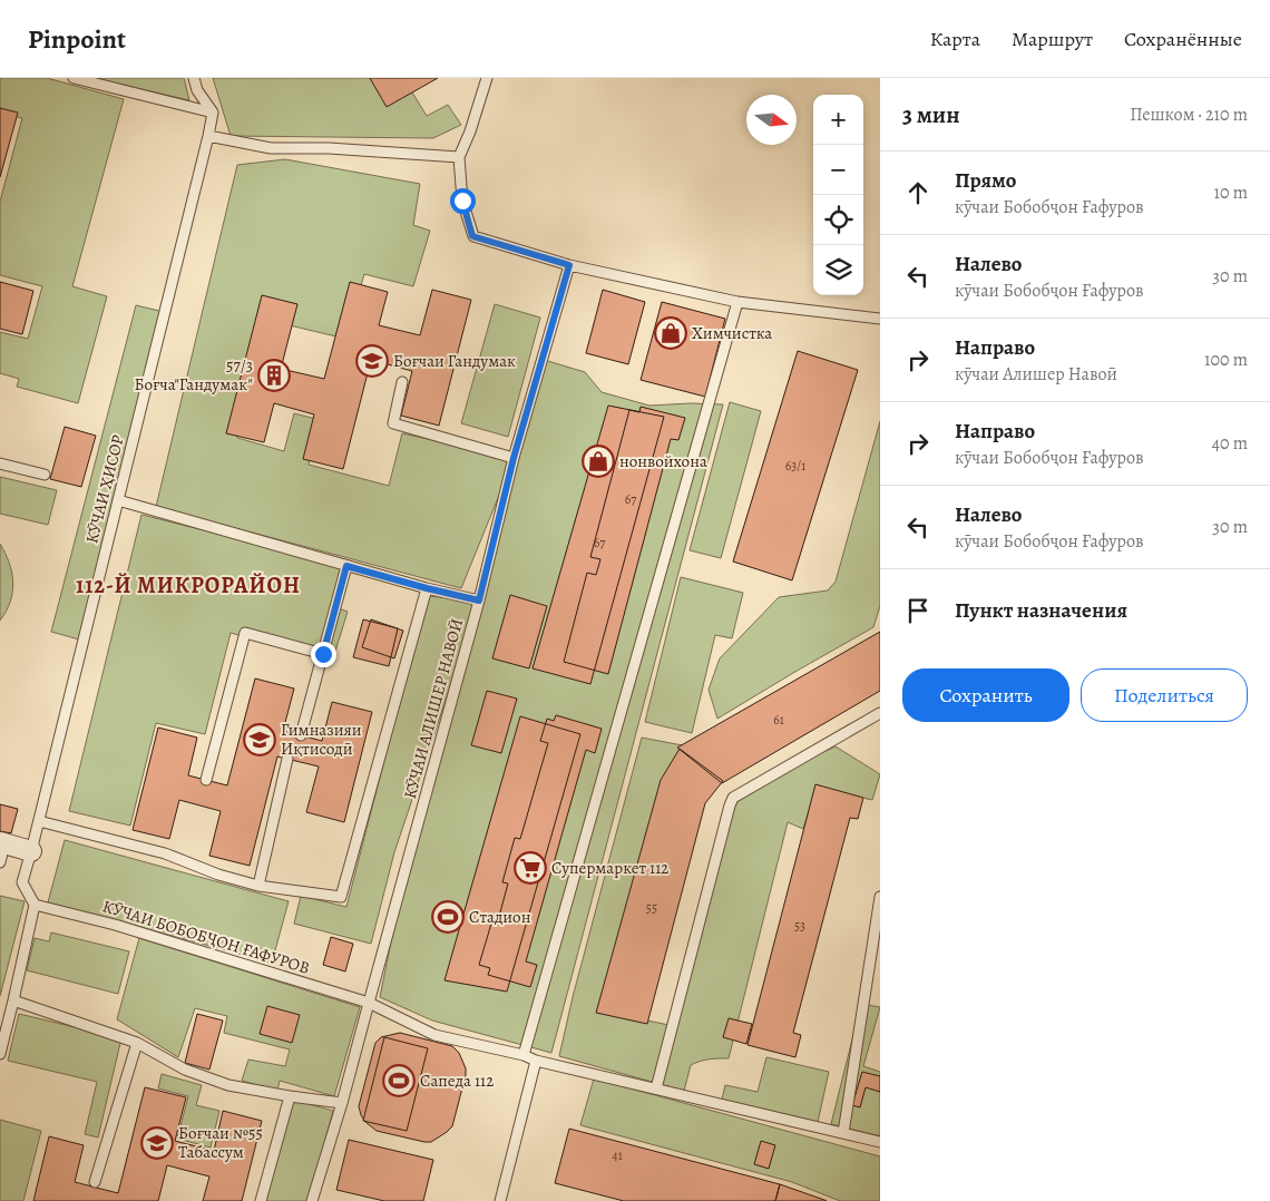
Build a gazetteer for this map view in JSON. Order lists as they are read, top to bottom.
{
  "streets": {
    "lane": ["КӮЧАИ ҲИСОР", "КӮЧАИ АЛИШЕР НАВОӢ", "КӮЧАИ БОБОБҶОН ҒАФУРОВ"]
  },
  "crossings": [
    ["КӮЧАИ ҲИСОР", "КӮЧАИ БОБОБҶОН ҒАФУРОВ"],
    ["КӮЧАИ АЛИШЕР НАВОӢ", "КӮЧАИ БОБОБҶОН ҒАФУРОВ"]
  ],
  "districts": ["112-Й МИКРОРАЙОН"],
  "places": {
    "shop": ["Химчистка", "нонвойхона"],
    "school or university": ["Боғчаи Гандумак", "Гимназияи Иқтисодӣ", "Боғчаи №55 Табассум"],
    "building": ["57/3 Боғча\"Гандумак\""],
    "supermarket": ["Супермаркет 112"],
    "sports": ["Стадион", "Сапеда 112"]
  },
  "house_numbers": [
    "63/1",
    "67",
    "67",
    "61",
    "55",
    "53",
    "41"
  ],
  "north": "right",
  "page": {
    "header": "Pinpoint",
    "nav": ["Карта", "Маршрут", "Сохранённые"],
    "heading": ["3 мин", "Пешком · 210 m"],
    "map_buttons": ["+", "−"],
    "list": [
      ["Прямо", "кӯчаи Бобобҷон Ғафуров", "10 m"],
      ["Налево", "кӯчаи Бобобҷон Ғафуров", "30 m"],
      ["Направо", "кӯчаи Алишер Навоӣ", "100 m"],
      ["Направо", "кӯчаи Бобобҷон Ғафуров", "40 m"],
      ["Налево", "кӯчаи Бобобҷон Ғафуров", "30 m"],
      "Пункт назначения"
    ],
    "buttons": ["Сохранить", "Поделиться"]
  }
}
